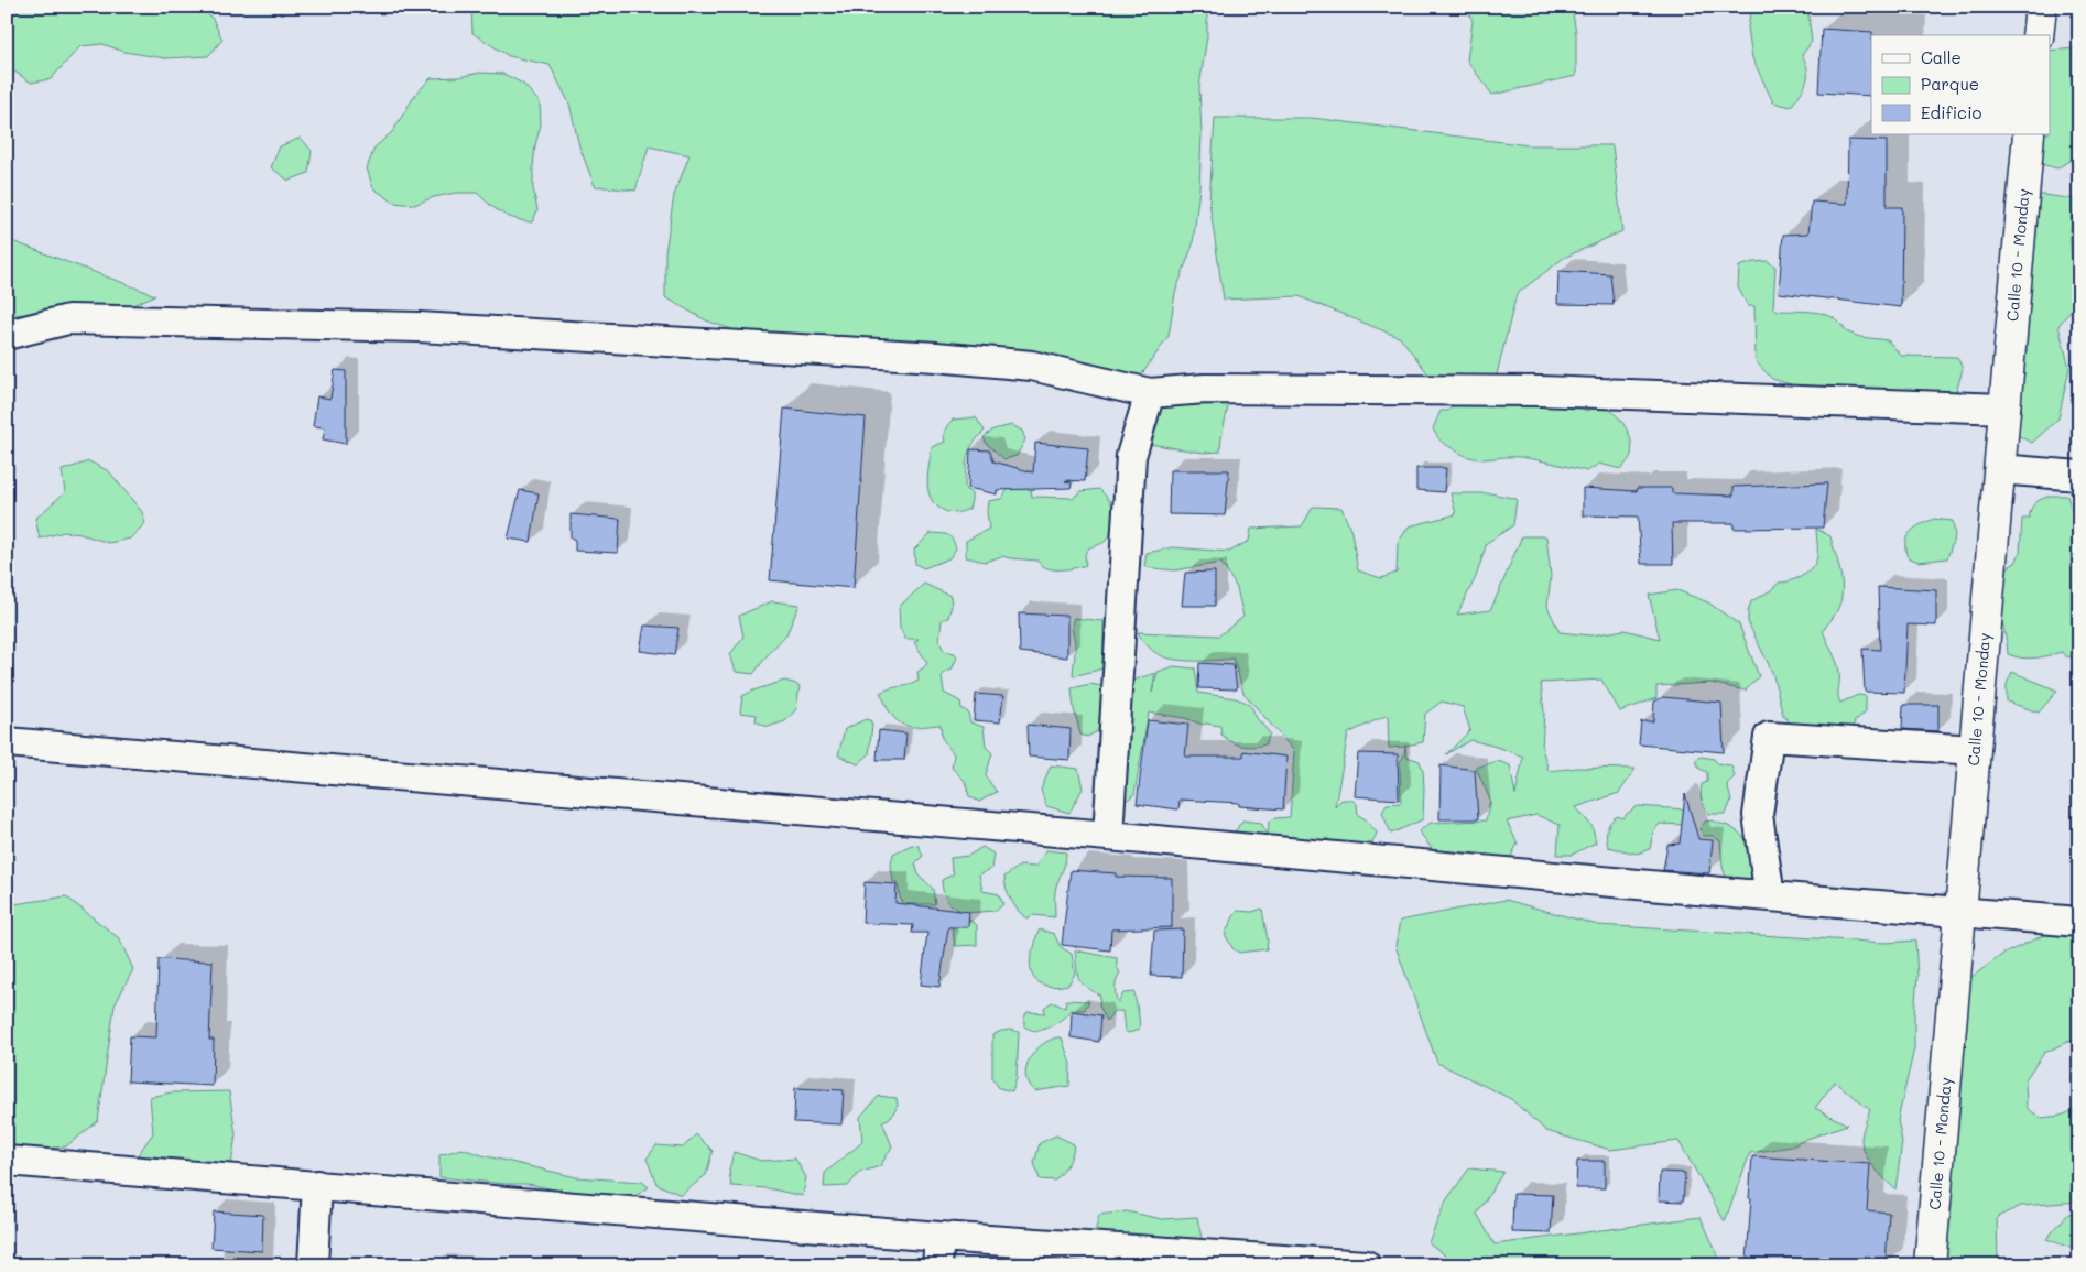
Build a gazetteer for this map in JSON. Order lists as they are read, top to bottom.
{
  "streets": {
    "street": ["Calle 10 - Monday"]
  },
  "legend": ["Calle", "Parque", "Edificio"]
}
